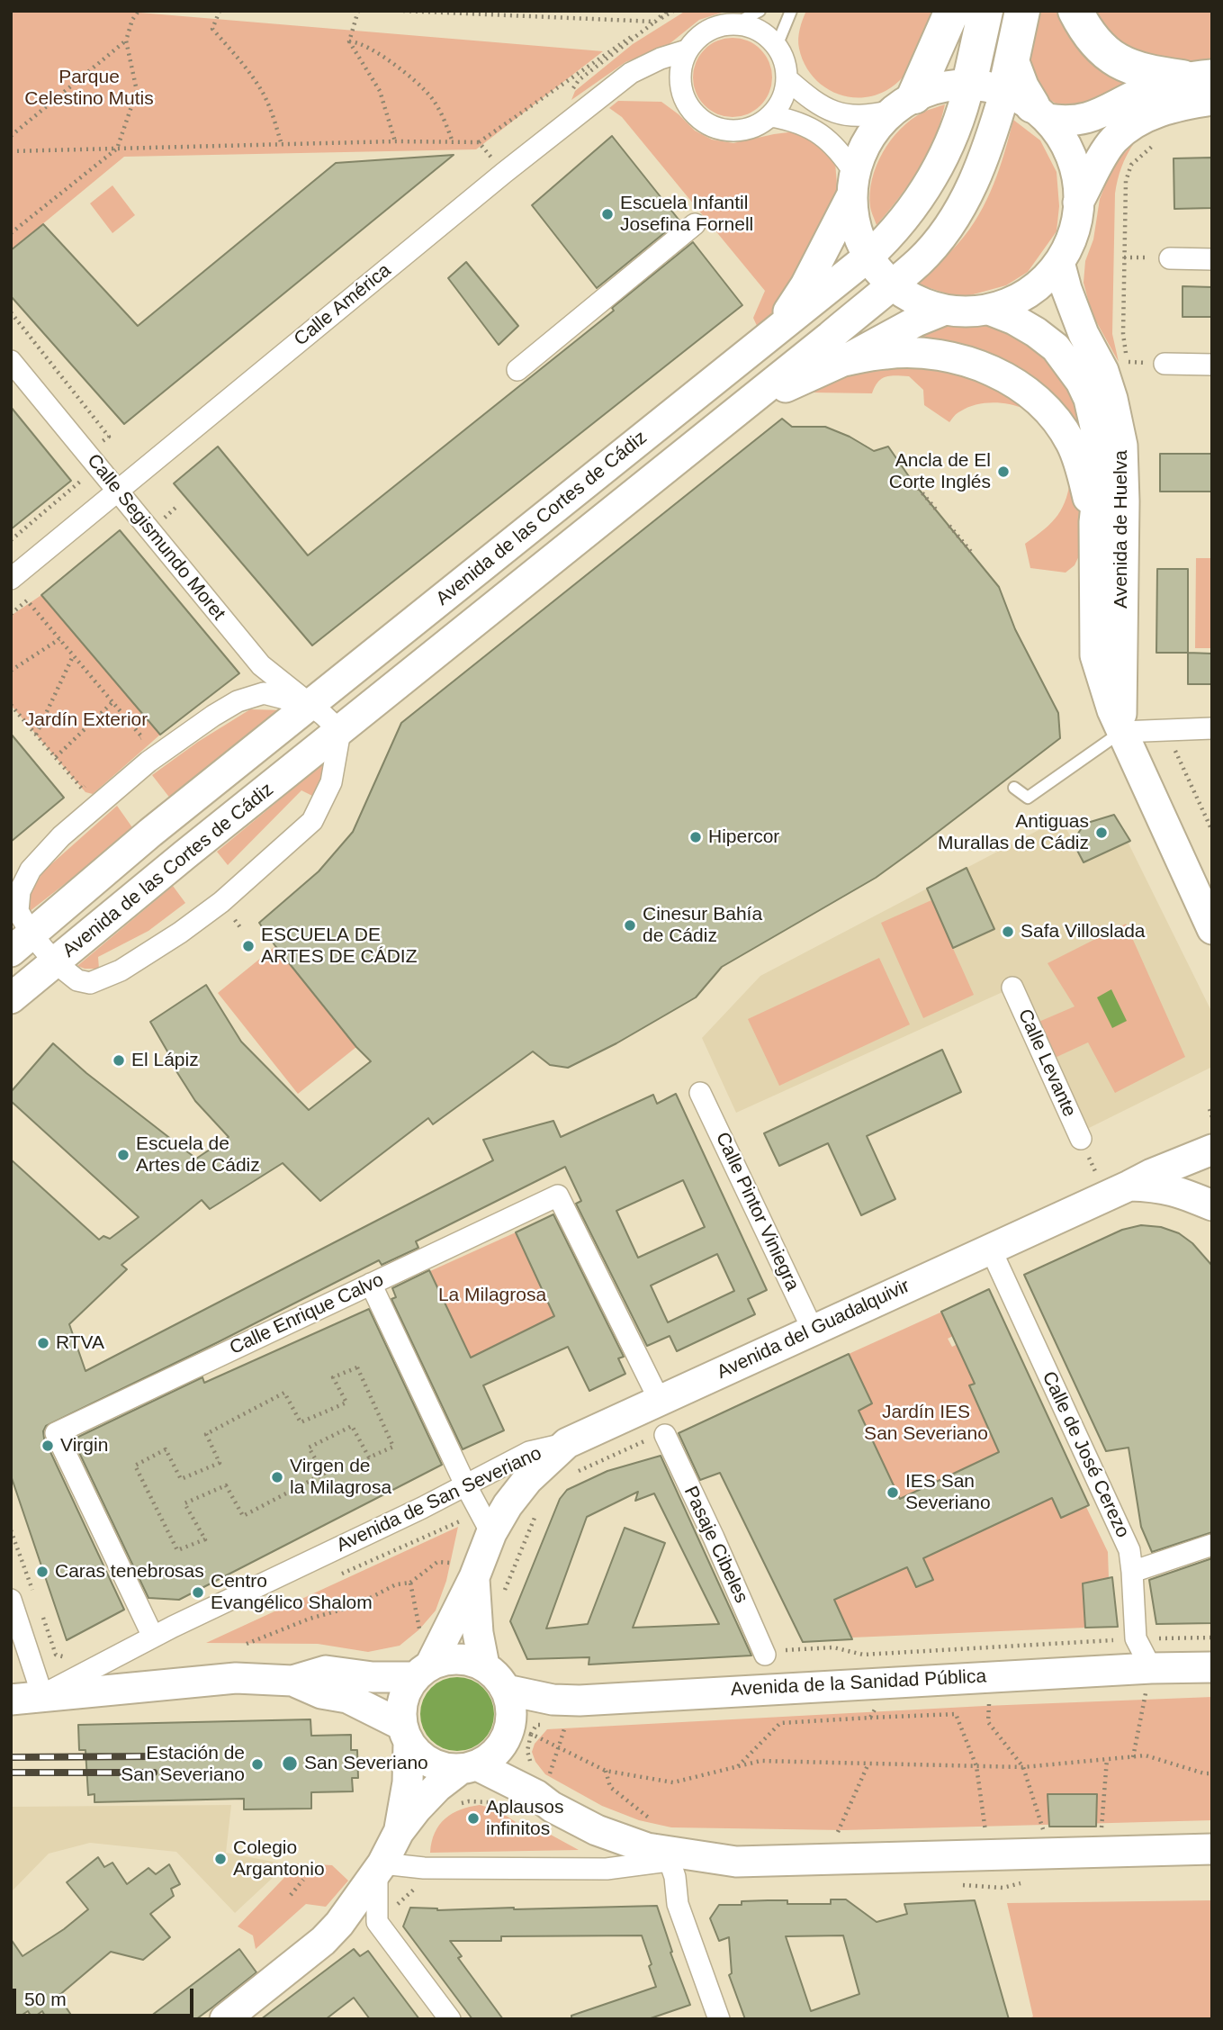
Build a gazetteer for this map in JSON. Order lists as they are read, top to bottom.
{
  "streets": {
    "main road": [
      "Avenida de las Cortes de Cádiz",
      "Avenida de Huelva",
      "Avenida del Guadalquivir",
      "Avenida de la Sanidad Pública"
    ],
    "street": [
      "Calle América",
      "Calle Segismundo Moret",
      "Calle Levante",
      "Calle Pintor Viniegra",
      "Calle Enrique Calvo",
      "Calle de José Cerezo",
      "Avenida de San Severiano",
      "Pasaje Cibeles"
    ]
  },
  "crossings": [
    ["Calle América", "Calle Segismundo Moret"],
    ["Avenida de las Cortes de Cádiz", "Calle Segismundo Moret"],
    ["Calle Pintor Viniegra", "Avenida del Guadalquivir"],
    ["Calle Enrique Calvo", "Avenida del Guadalquivir"],
    ["Calle Enrique Calvo", "Avenida de San Severiano"],
    ["Avenida del Guadalquivir", "Calle de José Cerezo"],
    ["Avenida del Guadalquivir", "Avenida de San Severiano"],
    ["Avenida del Guadalquivir", "Avenida de la Sanidad Pública"],
    ["Calle de José Cerezo", "Avenida de la Sanidad Pública"]
  ],
  "parks": [
    "Parque Celestino Mutis",
    "Jardín Exterior",
    "La Milagrosa",
    "Jardín IES San Severiano"
  ],
  "places": [
    "Escuela Infantil Josefina Fornell",
    "Ancla de El Corte Inglés",
    "Antiguas Murallas de Cádiz",
    "Hipercor",
    "Cinesur Bahía de Cádiz",
    "Safa Villoslada",
    "ESCUELA DE ARTES DE CÁDIZ",
    "El Lápiz",
    "Escuela de Artes de Cádiz",
    "RTVA",
    "Virgin",
    "Virgen de la Milagrosa",
    "IES San Severiano",
    "Caras tenebrosas",
    "Centro Evangélico Shalom",
    "San Severiano",
    "Estación de San Severiano",
    "Aplausos infinitos",
    "Colegio Argantonio"
  ],
  "scale_bar": "50 m"
}
